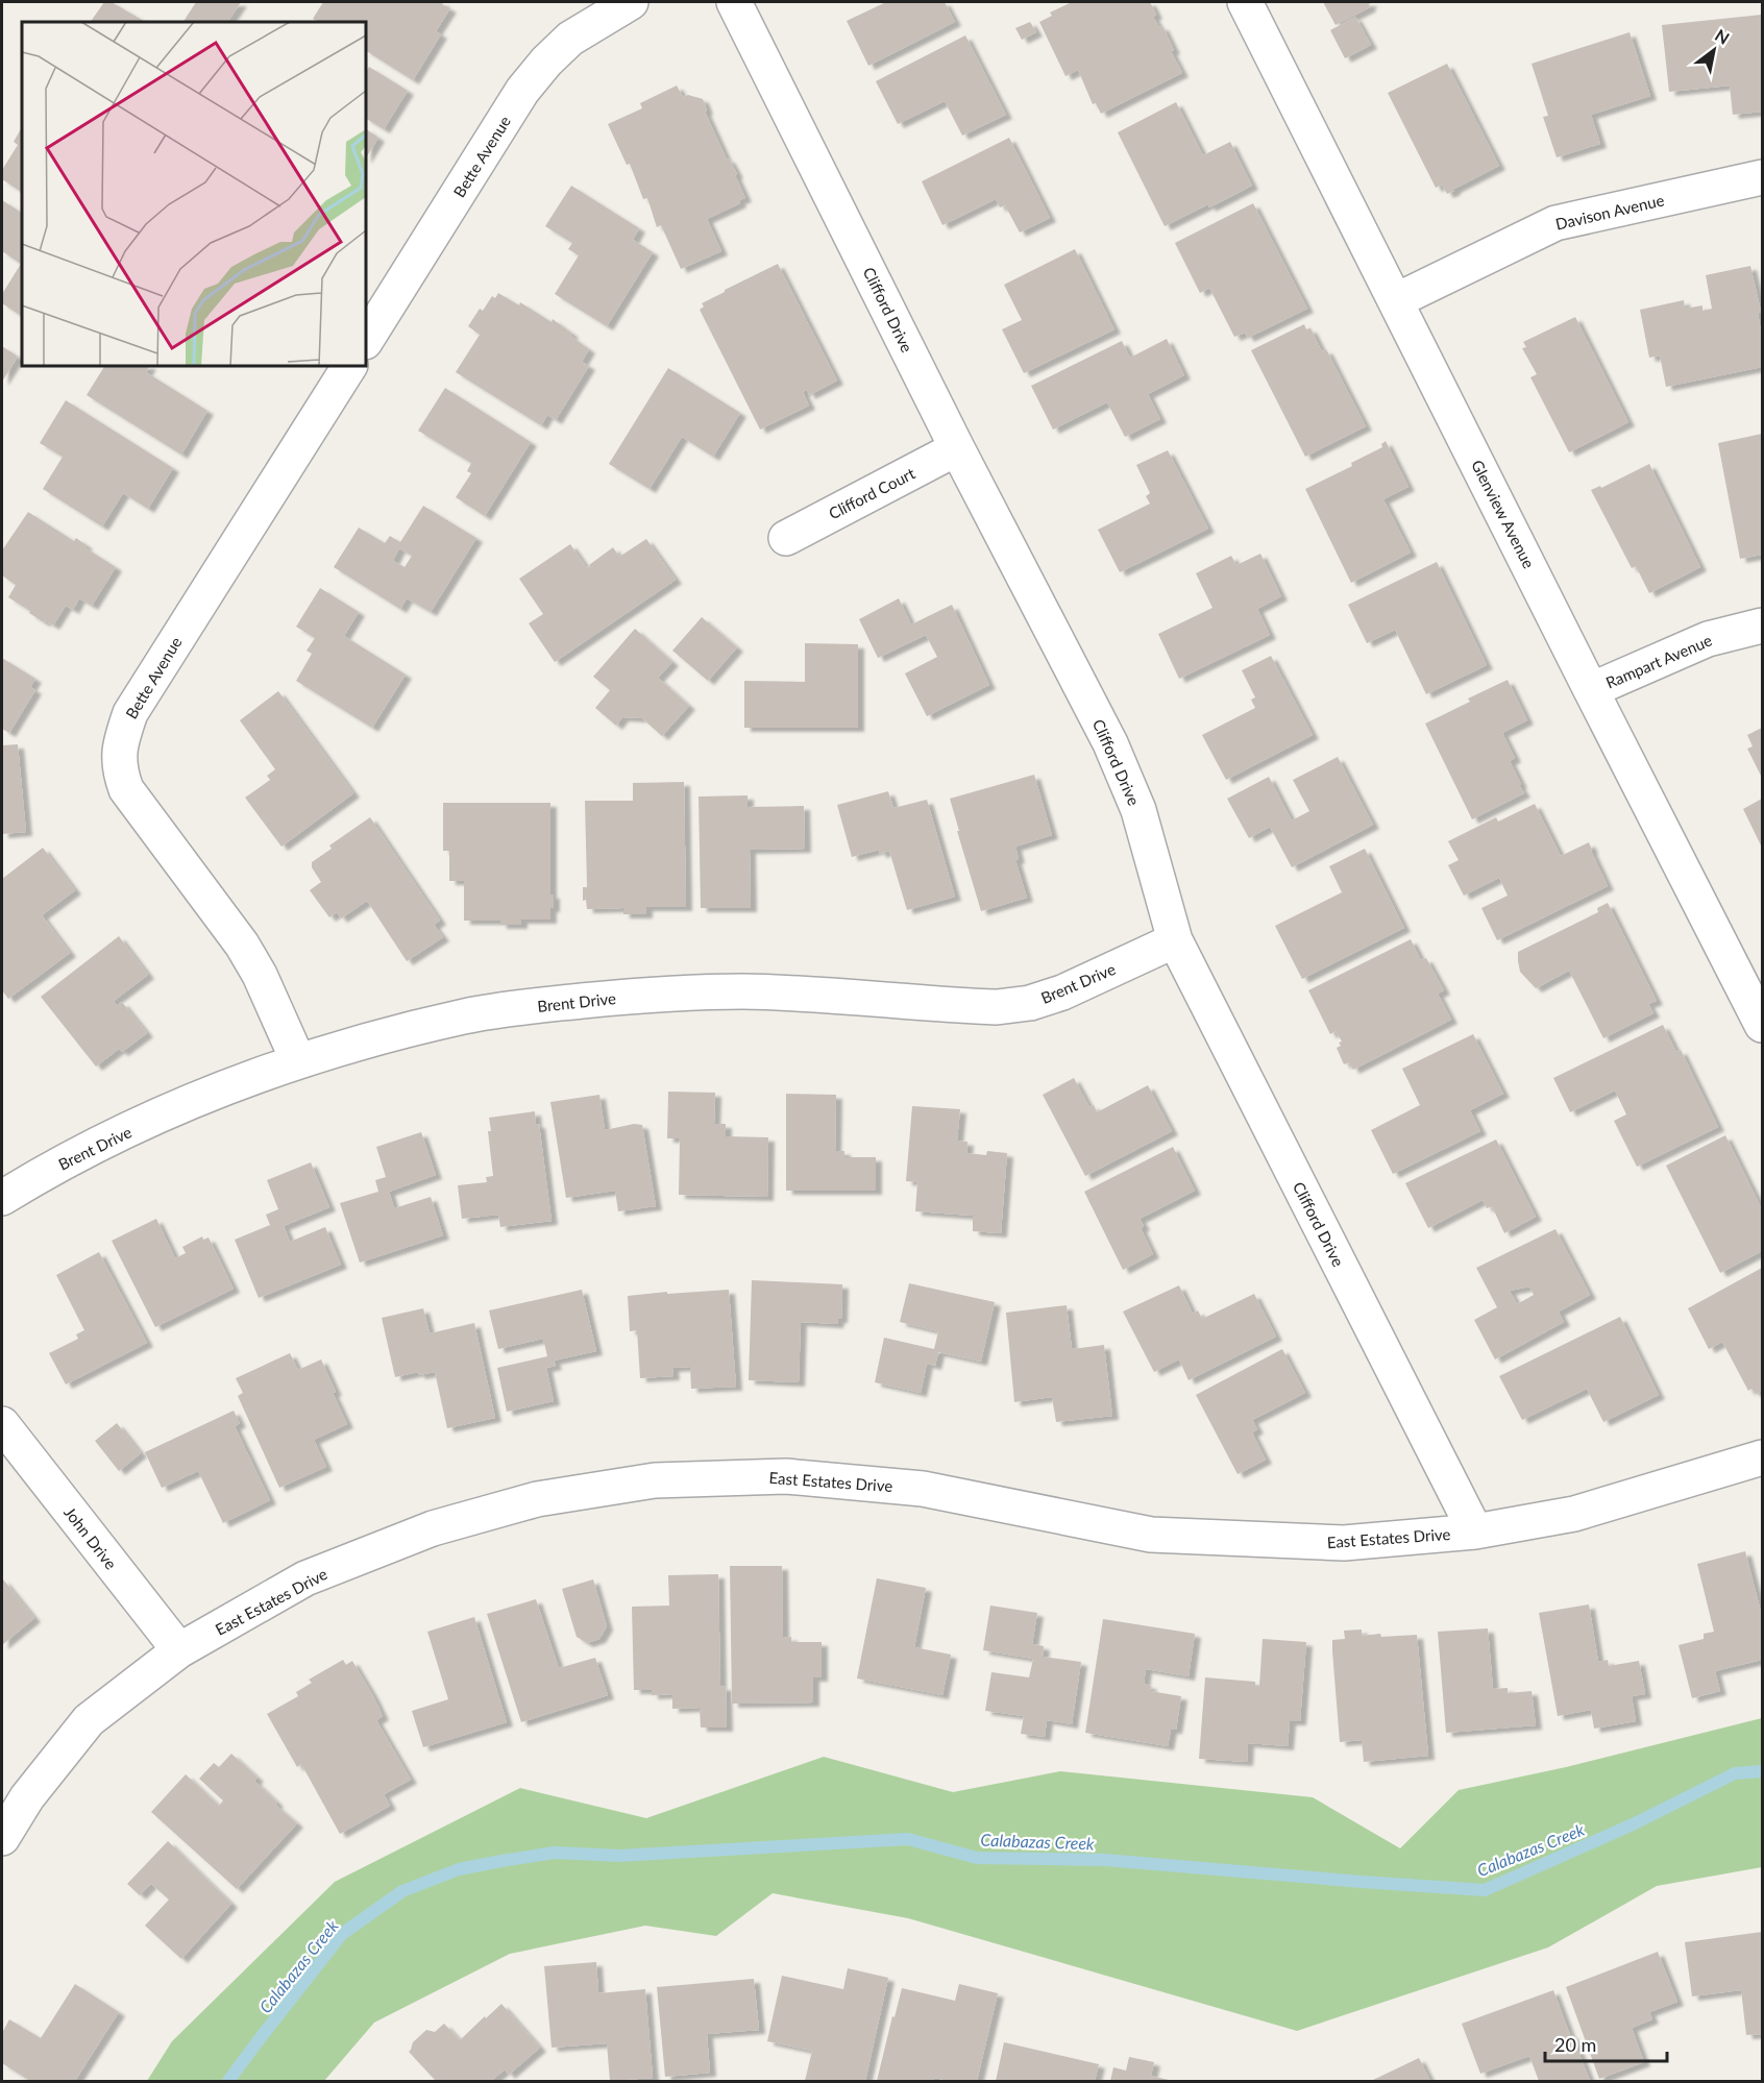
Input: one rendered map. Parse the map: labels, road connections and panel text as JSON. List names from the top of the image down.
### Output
{
  "streets": {
    "street": [
      "Bette Avenue",
      "Davison Avenue",
      "Clifford Drive",
      "Clifford Court",
      "Glenview Avenue",
      "Rampart Avenue",
      "Brent Drive",
      "East Estates Drive",
      "John Drive"
    ]
  },
  "crossings": [
    ["Bette Avenue", "Brent Drive"],
    ["Davison Avenue", "Glenview Avenue"],
    ["Clifford Drive", "Clifford Court"],
    ["Clifford Drive", "Brent Drive"],
    ["Clifford Drive", "East Estates Drive"],
    ["Glenview Avenue", "Rampart Avenue"],
    ["East Estates Drive", "John Drive"]
  ],
  "water": ["Calabazas Creek"],
  "scale_bar": "20 m",
  "north": "top right"
}
